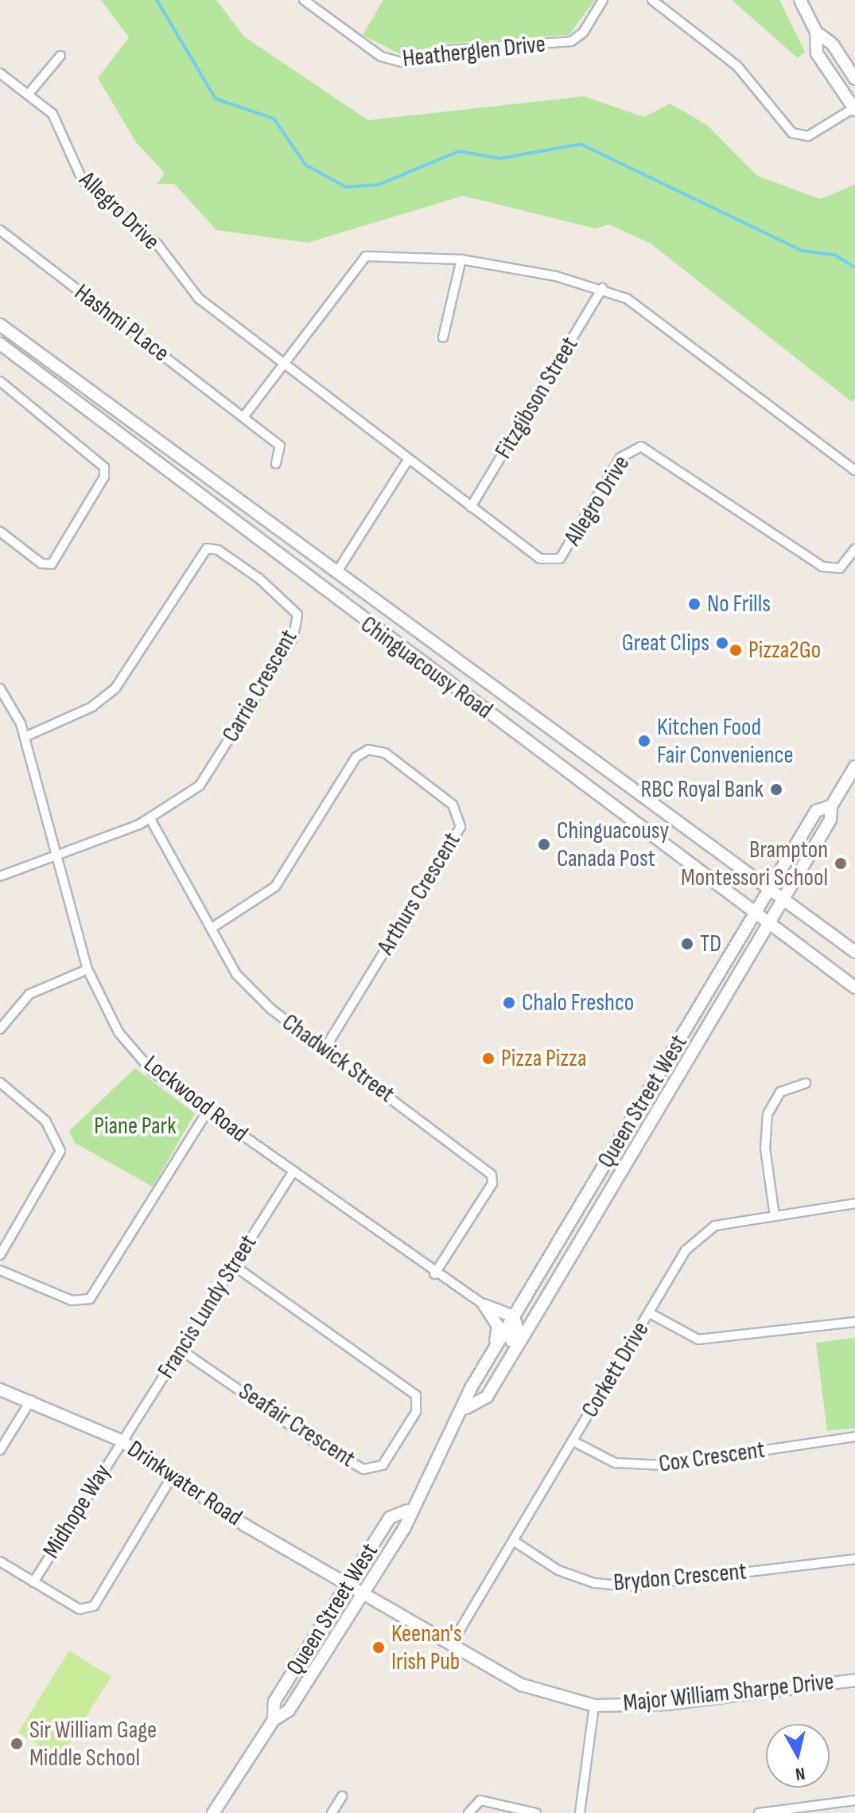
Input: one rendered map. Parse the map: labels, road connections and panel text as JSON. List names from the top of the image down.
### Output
{
  "streets": {
    "main road": [
      "Chinguacousy Road",
      "Queen Street West",
      "Drinkwater Road",
      "Major William Sharpe Drive"
    ],
    "street": [
      "Heatherglen Drive",
      "Allegro Drive",
      "Hashmi PLace",
      "Fitzgibson Street",
      "Carrie Crescent",
      "Arthurs Crescent",
      "Chadwick Street",
      "Lockwood Road",
      "Francis Lundy Street",
      "Corkett Drive",
      "Seafair Crescent",
      "Cox Crescent",
      "Midhope Way",
      "Brydon Crescent"
    ]
  },
  "crossings": [
    ["Allegro Drive", "Fitzgibson Street"],
    ["Chinguacousy Road", "Queen Street West"],
    ["Carrie Crescent", "Chadwick Street"],
    ["Carrie Crescent", "Lockwood Road"],
    ["Arthurs Crescent", "Chadwick Street"],
    ["Chadwick Street", "Lockwood Road"],
    ["Lockwood Road", "Francis Lundy Street"],
    ["Queen Street West", "Drinkwater Road"],
    ["Queen Street West", "Major William Sharpe Drive"],
    ["Francis Lundy Street", "Seafair Crescent"],
    ["Francis Lundy Street", "Drinkwater Road"],
    ["Francis Lundy Street", "Midhope Way"],
    ["Corkett Drive", "Cox Crescent"],
    ["Corkett Drive", "Brydon Crescent"],
    ["Corkett Drive", "Major William Sharpe Drive"],
    ["Drinkwater Road", "Midhope Way"],
    ["Drinkwater Road", "Major William Sharpe Drive"]
  ],
  "parks": ["Piane Park"],
  "places": [
    "No Frills",
    "Great Clips",
    "Pizza2Go",
    "Kitchen Food Fair Convenience",
    "RBC Royal Bank",
    "Chinguacousy Canada Post",
    "Brampton Montessori School",
    "TD",
    "Chalo Freshco",
    "Pizza Pizza",
    "Keenan's Irish Pub",
    "Sir William Gage Middle School"
  ],
  "north": "bottom"
}
